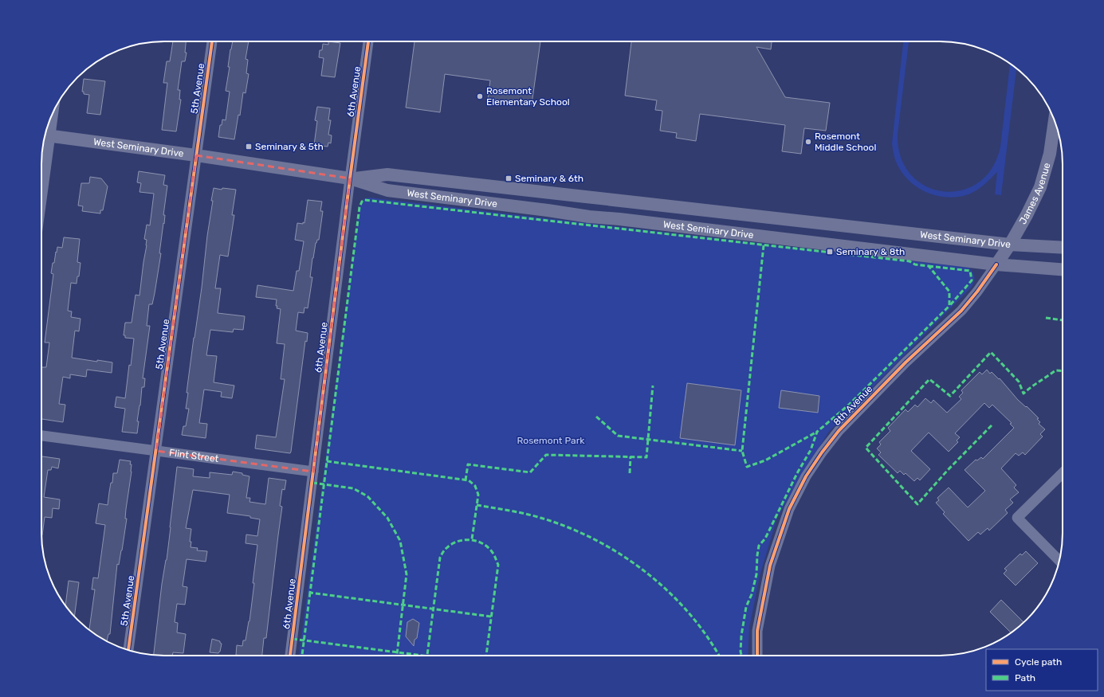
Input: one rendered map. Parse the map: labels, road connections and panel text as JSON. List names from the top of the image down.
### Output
{
  "streets": {
    "main road": ["West Seminary Drive", "James Avenue"],
    "street": [
      "5th Avenue",
      "6th Avenue",
      "8th Avenue",
      "Flint Street"
    ]
  },
  "crossings": [
    ["5th Avenue", "West Seminary Drive"],
    ["5th Avenue", "Flint Street"],
    ["6th Avenue", "West Seminary Drive"],
    ["6th Avenue", "Flint Street"],
    ["West Seminary Drive", "James Avenue"],
    ["West Seminary Drive", "8th Avenue"],
    ["James Avenue", "8th Avenue"]
  ],
  "parks": ["Rosemont Park"],
  "places": {
    "other": ["Rosemont Elementary School", "Rosemont Middle School"],
    "transit": ["Seminary & 5th", "Seminary & 6th", "Seminary & 8th"]
  },
  "legend": ["Cycle path", "Path"]
}
